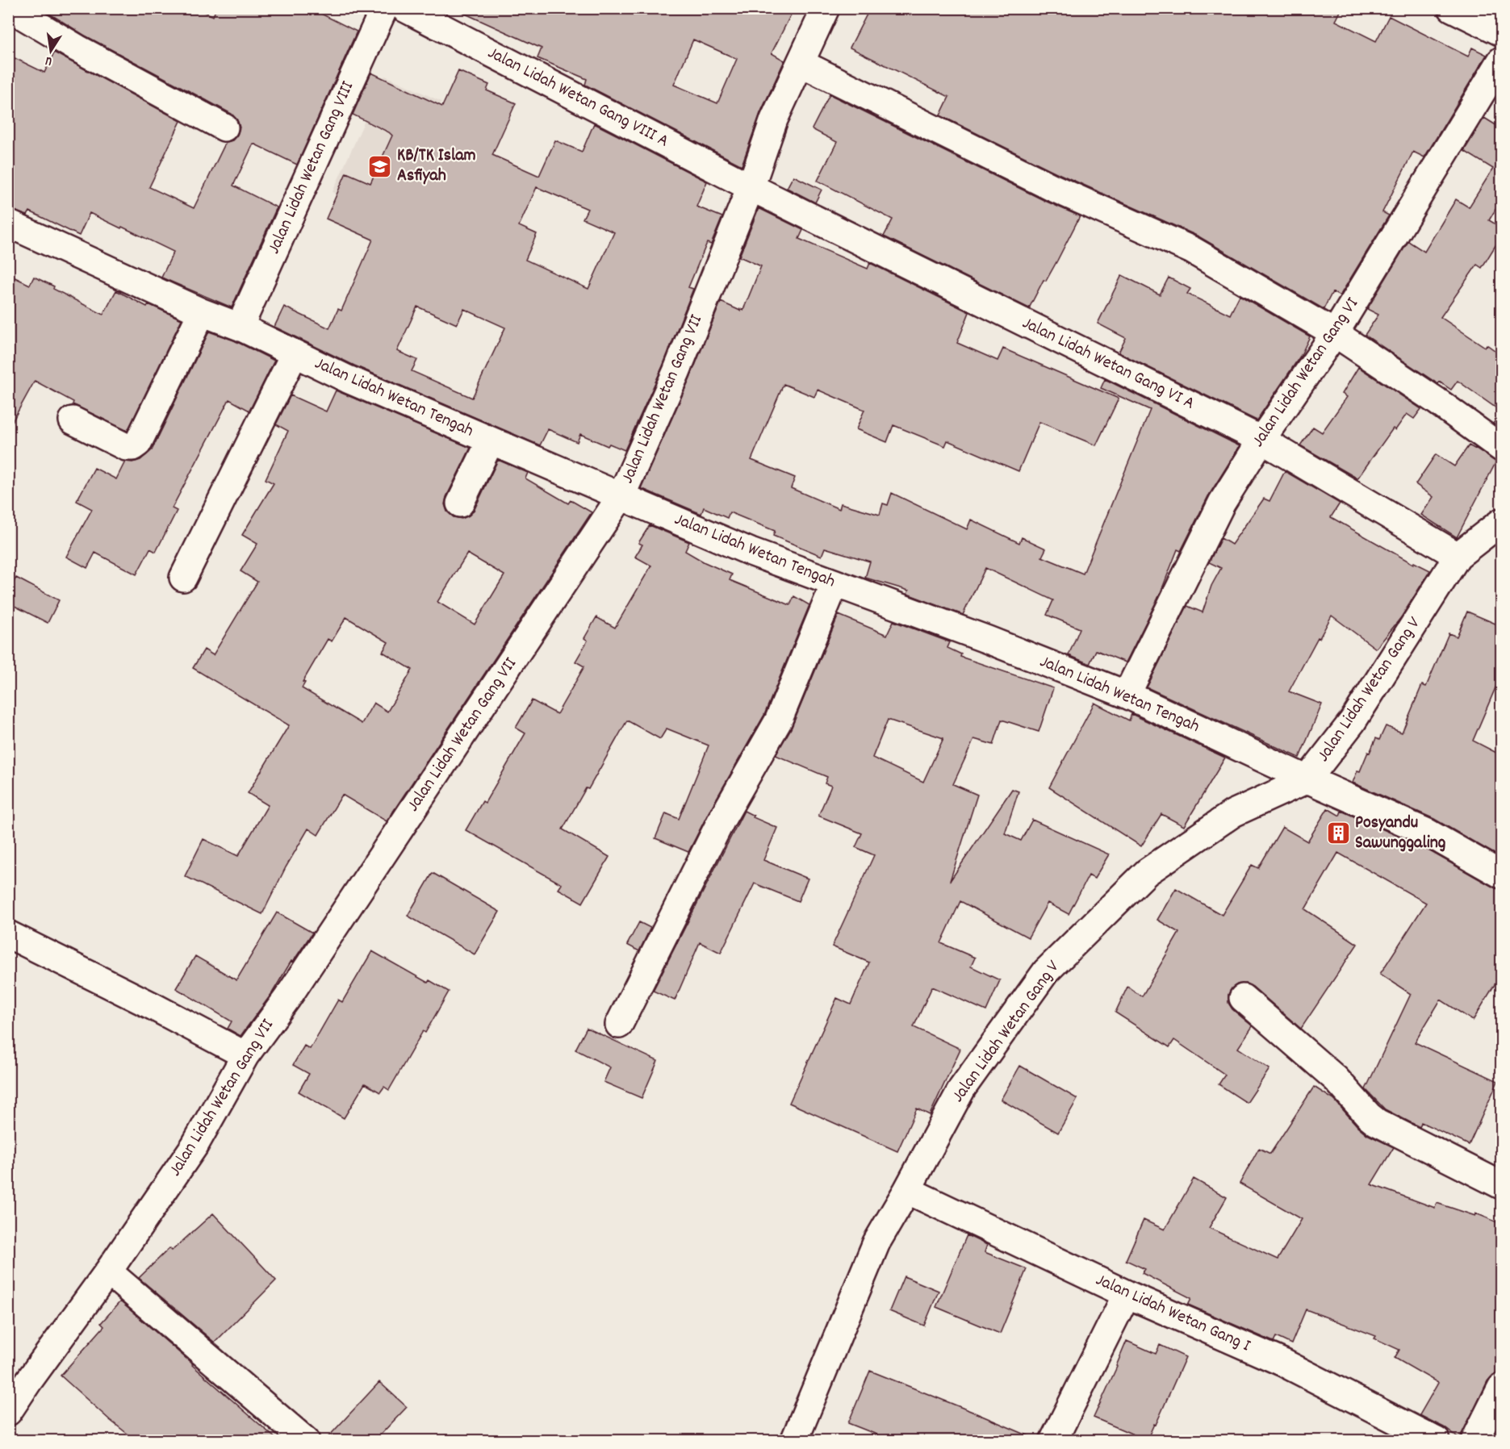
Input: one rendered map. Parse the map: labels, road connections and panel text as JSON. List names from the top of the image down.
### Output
{
  "streets": {
    "street": [
      "Jalan Lidah Wetan Gang VIII A",
      "Jalan Lidah Wetan Gang VIII",
      "Jalan Lidah Wetan Gang VI A",
      "Jalan Lidah Wetan Gang VI",
      "Jalan Lidah Wetan Tengah",
      "Jalan Lidah Wetan Gang VII",
      "Jalan Lidah Wetan Gang V",
      "Jalan Lidah Wetan Gang I"
    ]
  },
  "crossings": [
    ["Jalan Lidah Wetan Gang VIII A", "Jalan Lidah Wetan Gang VI A"],
    ["Jalan Lidah Wetan Gang VIII A", "Jalan Lidah Wetan Gang VII"],
    ["Jalan Lidah Wetan Gang VIII", "Jalan Lidah Wetan Tengah"],
    ["Jalan Lidah Wetan Gang VI A", "Jalan Lidah Wetan Gang VI"],
    ["Jalan Lidah Wetan Gang VI A", "Jalan Lidah Wetan Gang VII"],
    ["Jalan Lidah Wetan Gang VI A", "Jalan Lidah Wetan Gang V"],
    ["Jalan Lidah Wetan Gang VI", "Jalan Lidah Wetan Tengah"],
    ["Jalan Lidah Wetan Tengah", "Jalan Lidah Wetan Gang VII"],
    ["Jalan Lidah Wetan Tengah", "Jalan Lidah Wetan Gang V"],
    ["Jalan Lidah Wetan Gang V", "Jalan Lidah Wetan Gang I"]
  ],
  "places": {
    "school or university": ["KB/TK Islam Asfiyah"],
    "building": ["Posyandu Sawunggaling"]
  },
  "north": "bottom"
}
